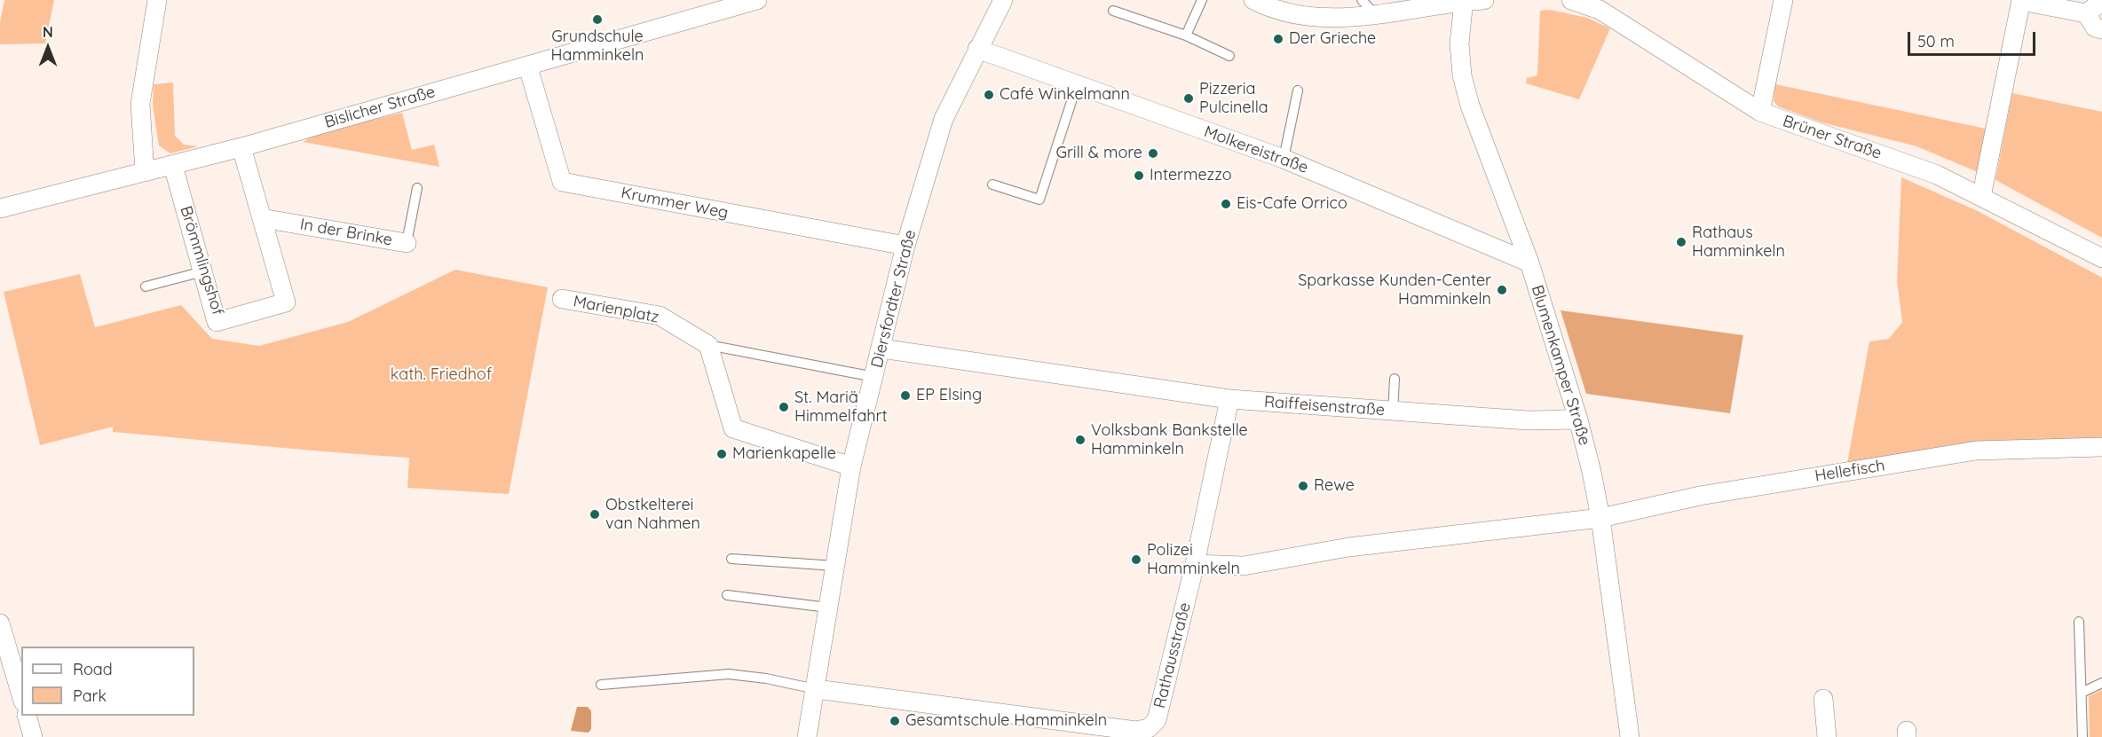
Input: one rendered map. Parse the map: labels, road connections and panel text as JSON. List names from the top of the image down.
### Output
{
  "streets": {
    "street": [
      "Bislicher Straße",
      "Brüner Straße",
      "Molkereistraße",
      "Krummer Weg",
      "In der Brinke",
      "Brömmlingshof",
      "Diersfordter Straße",
      "Marienplatz",
      "Blumenkamper Straße",
      "Raiffeisenstraße",
      "Hellefisch",
      "Rathausstraße"
    ]
  },
  "crossings": [
    ["Bislicher Straße", "Krummer Weg"],
    ["Bislicher Straße", "Brömmlingshof"],
    ["Molkereistraße", "Diersfordter Straße"],
    ["Molkereistraße", "Blumenkamper Straße"],
    ["Krummer Weg", "Diersfordter Straße"],
    ["In der Brinke", "Brömmlingshof"],
    ["Diersfordter Straße", "Raiffeisenstraße"],
    ["Diersfordter Straße", "Rathausstraße"],
    ["Blumenkamper Straße", "Raiffeisenstraße"],
    ["Blumenkamper Straße", "Hellefisch"],
    ["Raiffeisenstraße", "Rathausstraße"]
  ],
  "parks": ["kath. Friedhof"],
  "places": [
    "Grundschule Hamminkeln",
    "Der Grieche",
    "Café Winkelmann",
    "Pizzeria Pulcinella",
    "Grill & more",
    "Intermezzo",
    "Eis-Cafe Orrico",
    "Rathaus Hamminkeln",
    "Sparkasse Kunden-Center Hamminkeln",
    "EP Elsing",
    "St. Mariä Himmelfahrt",
    "Volksbank Bankstelle Hamminkeln",
    "Marienkapelle",
    "Rewe",
    "Obstkelterei van Nahmen",
    "Polizei Hamminkeln",
    "Gesamtschule Hamminkeln"
  ],
  "legend": ["Road", "Park"],
  "scale_bar": "50 m",
  "north": "top"
}
